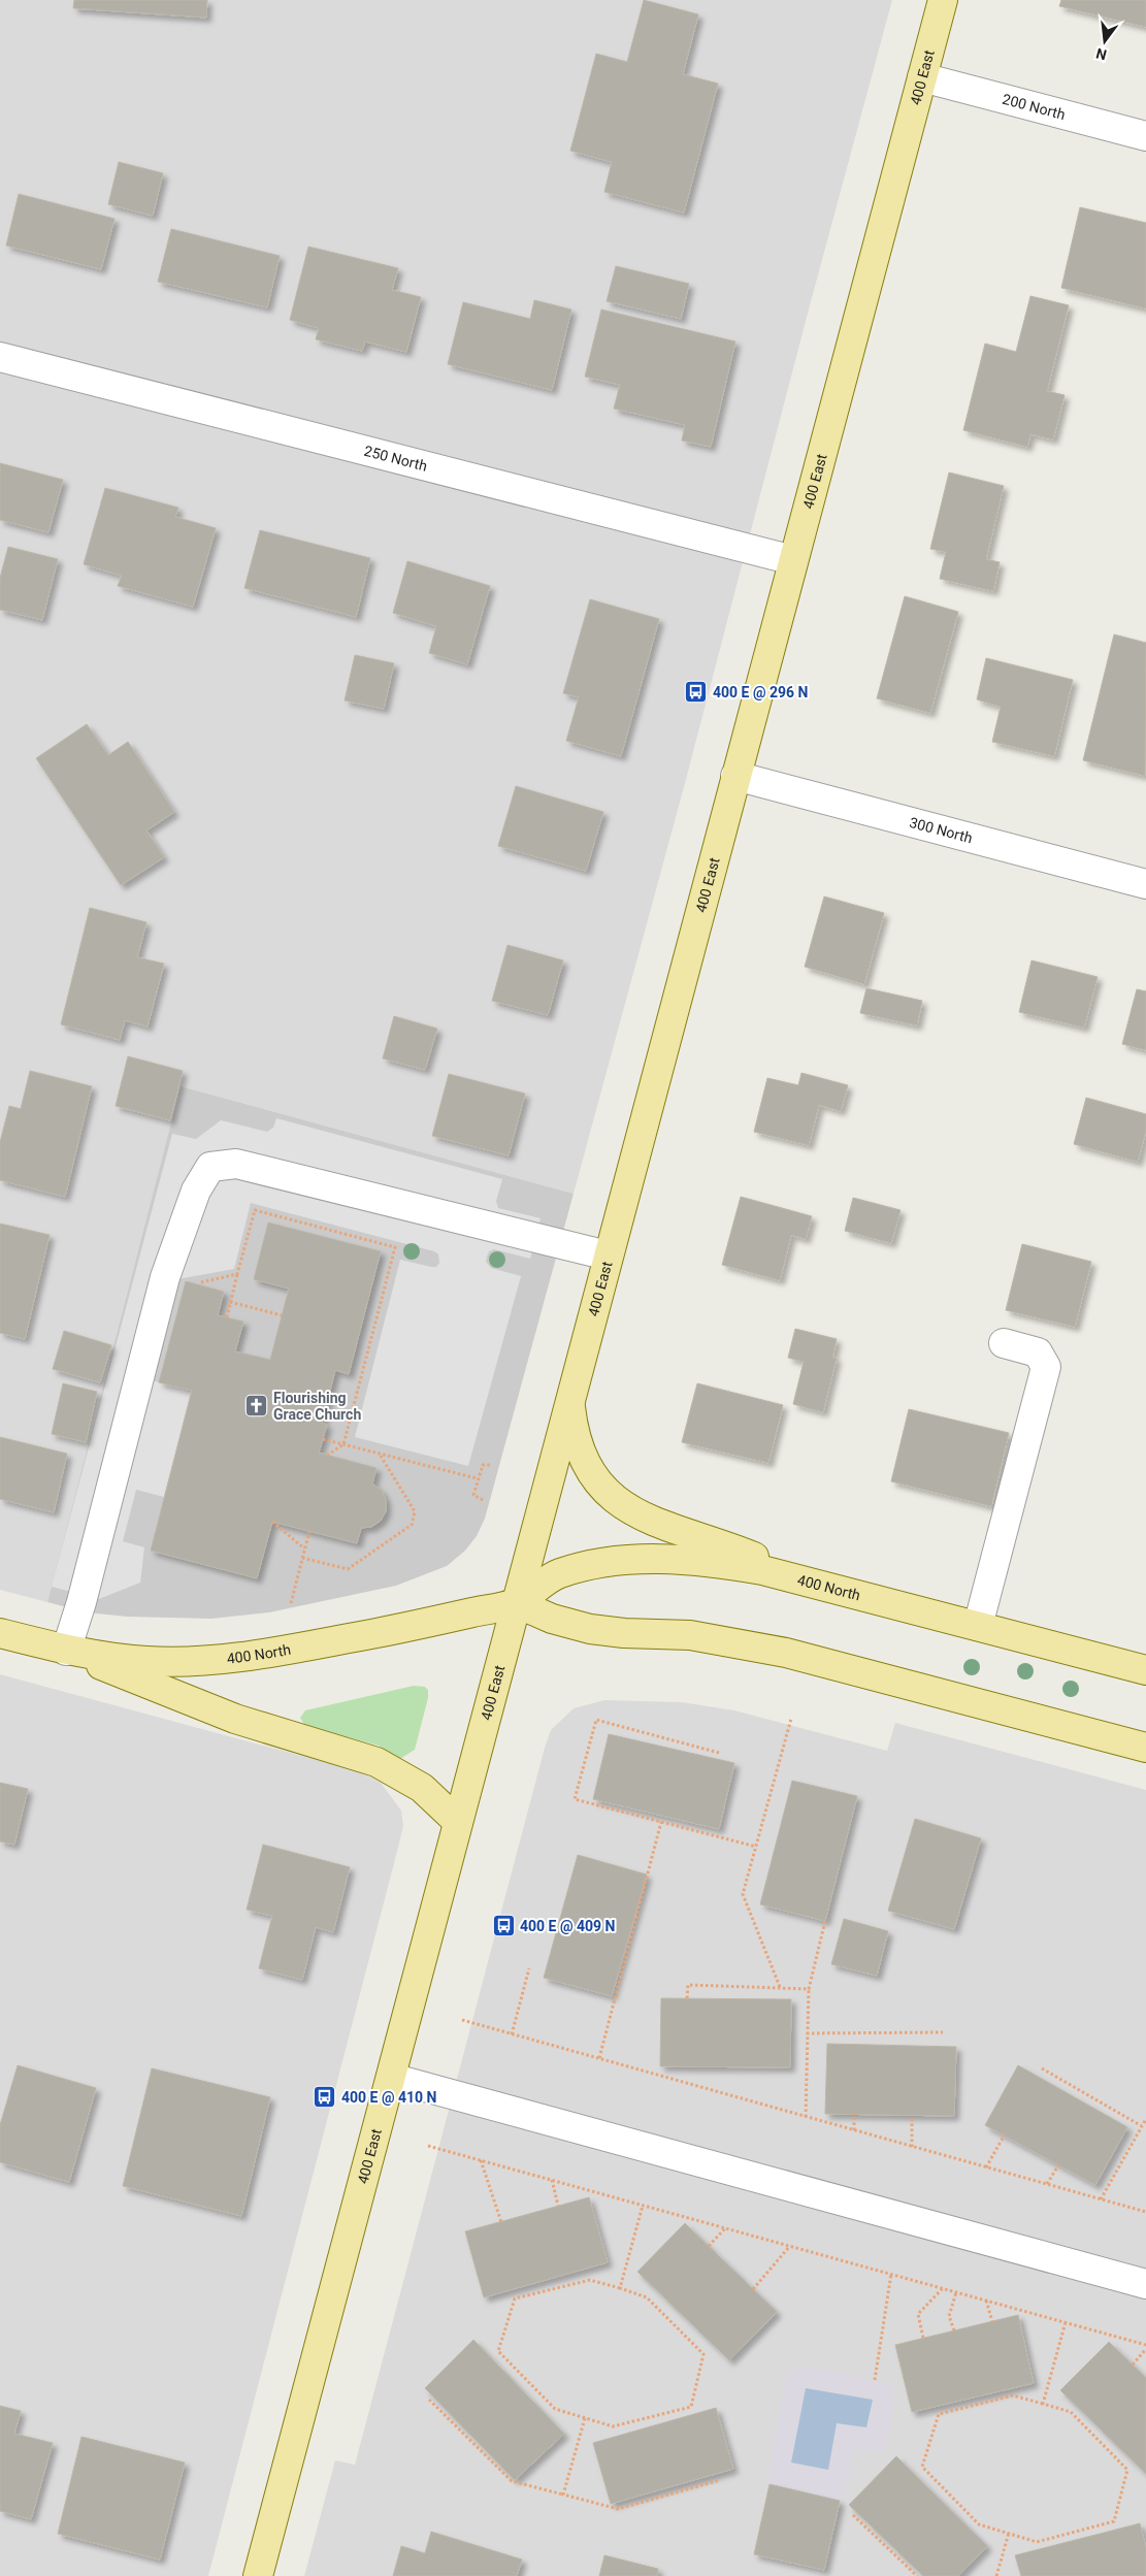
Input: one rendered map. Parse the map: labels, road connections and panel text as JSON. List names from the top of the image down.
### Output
{
  "streets": {
    "main road": ["400 East", "400 North"],
    "street": ["200 North", "250 North", "300 North"]
  },
  "crossings": [
    ["400 East", "200 North"],
    ["400 East", "250 North"],
    ["400 East", "300 North"],
    ["400 East", "400 North"]
  ],
  "places": {
    "bus stop": ["400 E @ 296 N", "400 E @ 409 N", "400 E @ 410 N"],
    "church": ["Flourishing Grace Church"]
  },
  "north": "bottom"
}
